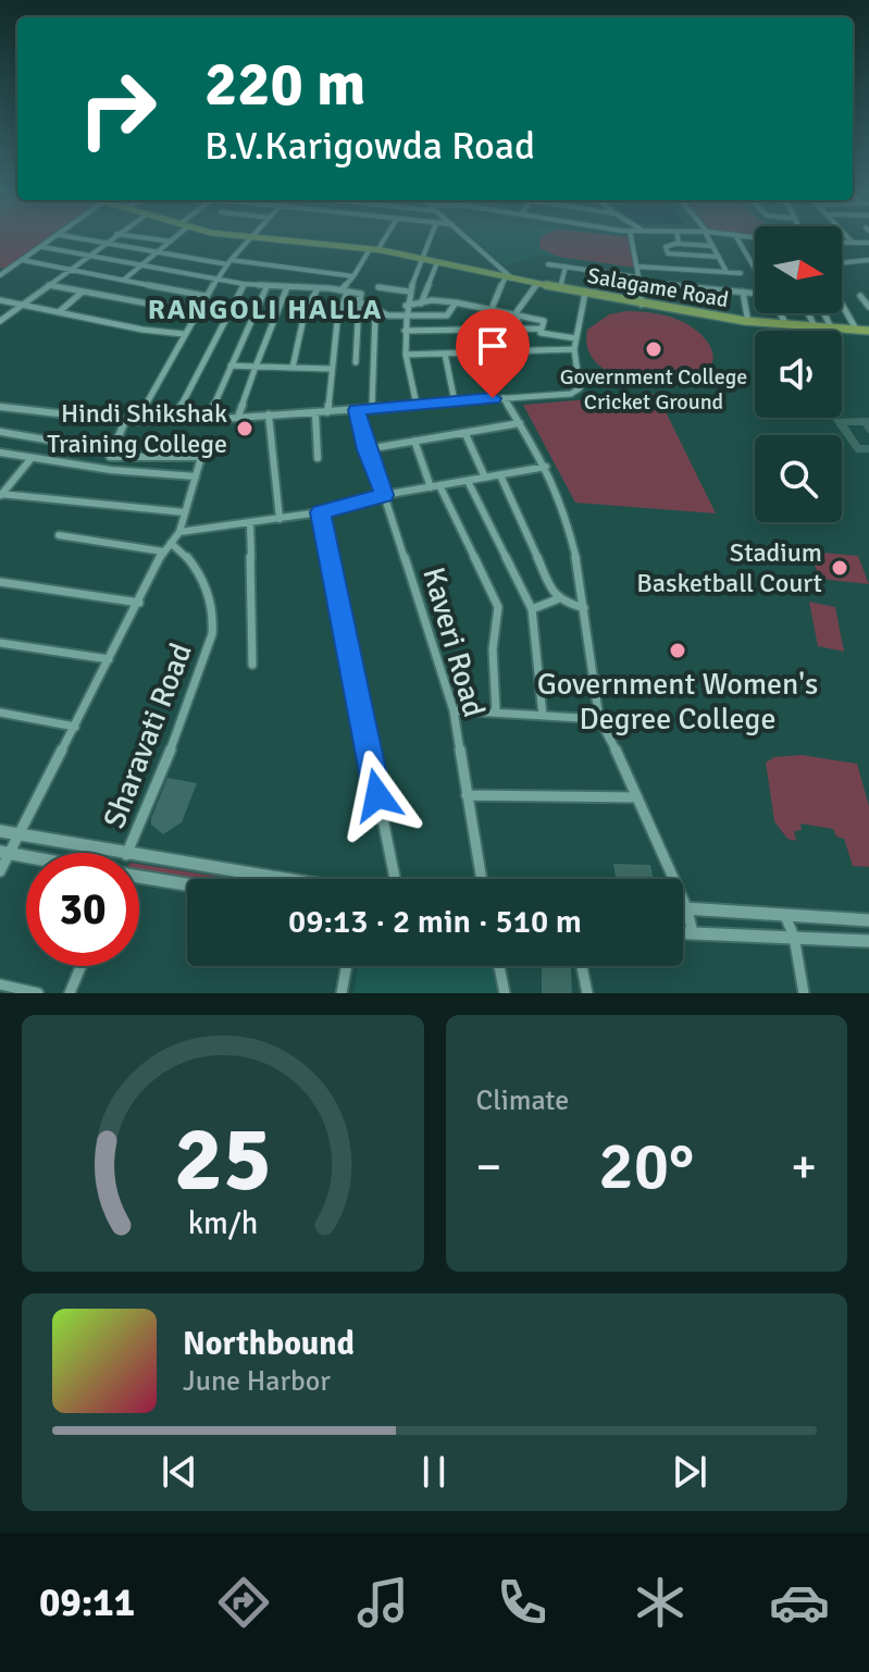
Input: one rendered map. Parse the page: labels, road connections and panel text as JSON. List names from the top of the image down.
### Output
{
  "streets": {
    "main road": ["Salagame Road"],
    "street": ["Kaveri Road", "Sharavati Road"]
  },
  "districts": ["RANGOLI HALLA"],
  "places": [
    "Government College Cricket Ground",
    "Hindi Shikshak Training College",
    "Stadium Basketball Court",
    "Government Women's Degree College"
  ],
  "north": "right",
  "page": {
    "turn": ["220 m", "B.V.Karigowda Road"],
    "limit": "30",
    "trip": "09:13 · 2 min · 510 m",
    "tile": "Climate",
    "heat": ["−", "20°", "+"],
    "song": ["Northbound", "June Harbor"],
    "tabs": "09:11",
    "gauge": ["25", "km/h"]
  }
}
